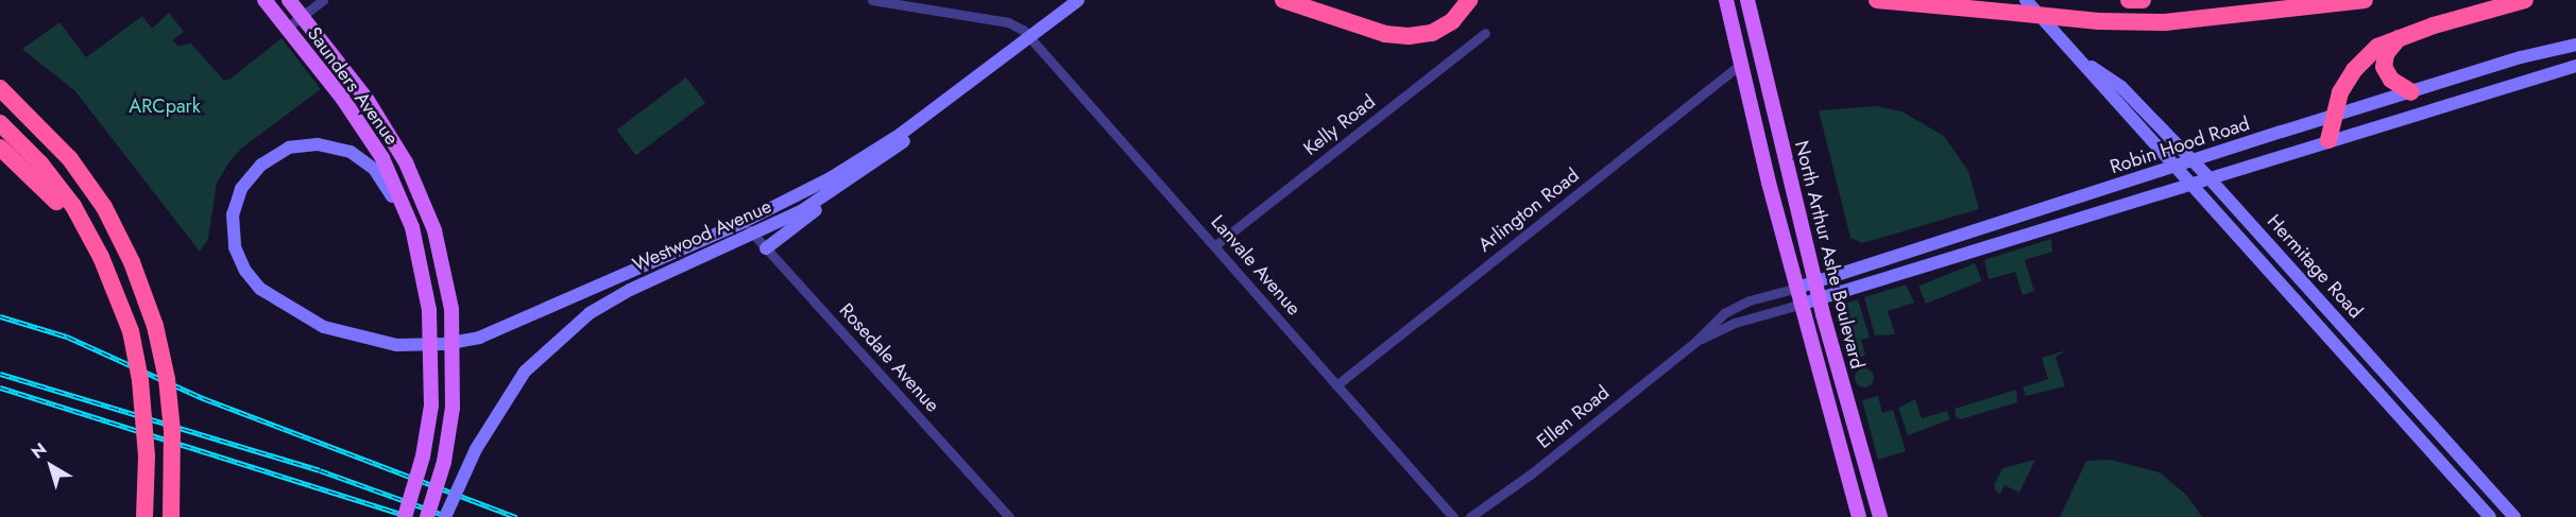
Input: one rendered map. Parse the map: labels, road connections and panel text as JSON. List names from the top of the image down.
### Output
{
  "streets": {
    "main road": [
      "Saunders Avenue",
      "Robin Hood Road",
      "Westwood Avenue",
      "North Arthur Ashe Boulevard",
      "Hermitage Road"
    ],
    "street": [
      "Kelly Road",
      "Arlington Road",
      "Lanvale Avenue",
      "Rosedale Avenue",
      "Ellen Road"
    ]
  },
  "crossings": [
    ["Saunders Avenue", "Westwood Avenue"],
    ["Kelly Road", "Lanvale Avenue"],
    ["Robin Hood Road", "North Arthur Ashe Boulevard"],
    ["Robin Hood Road", "Hermitage Road"],
    ["Robin Hood Road", "Ellen Road"],
    ["Arlington Road", "North Arthur Ashe Boulevard"],
    ["Arlington Road", "Lanvale Avenue"],
    ["Westwood Avenue", "Lanvale Avenue"],
    ["Westwood Avenue", "Rosedale Avenue"],
    ["North Arthur Ashe Boulevard", "Ellen Road"]
  ],
  "parks": ["ARCpark"],
  "north": "top left"
}
